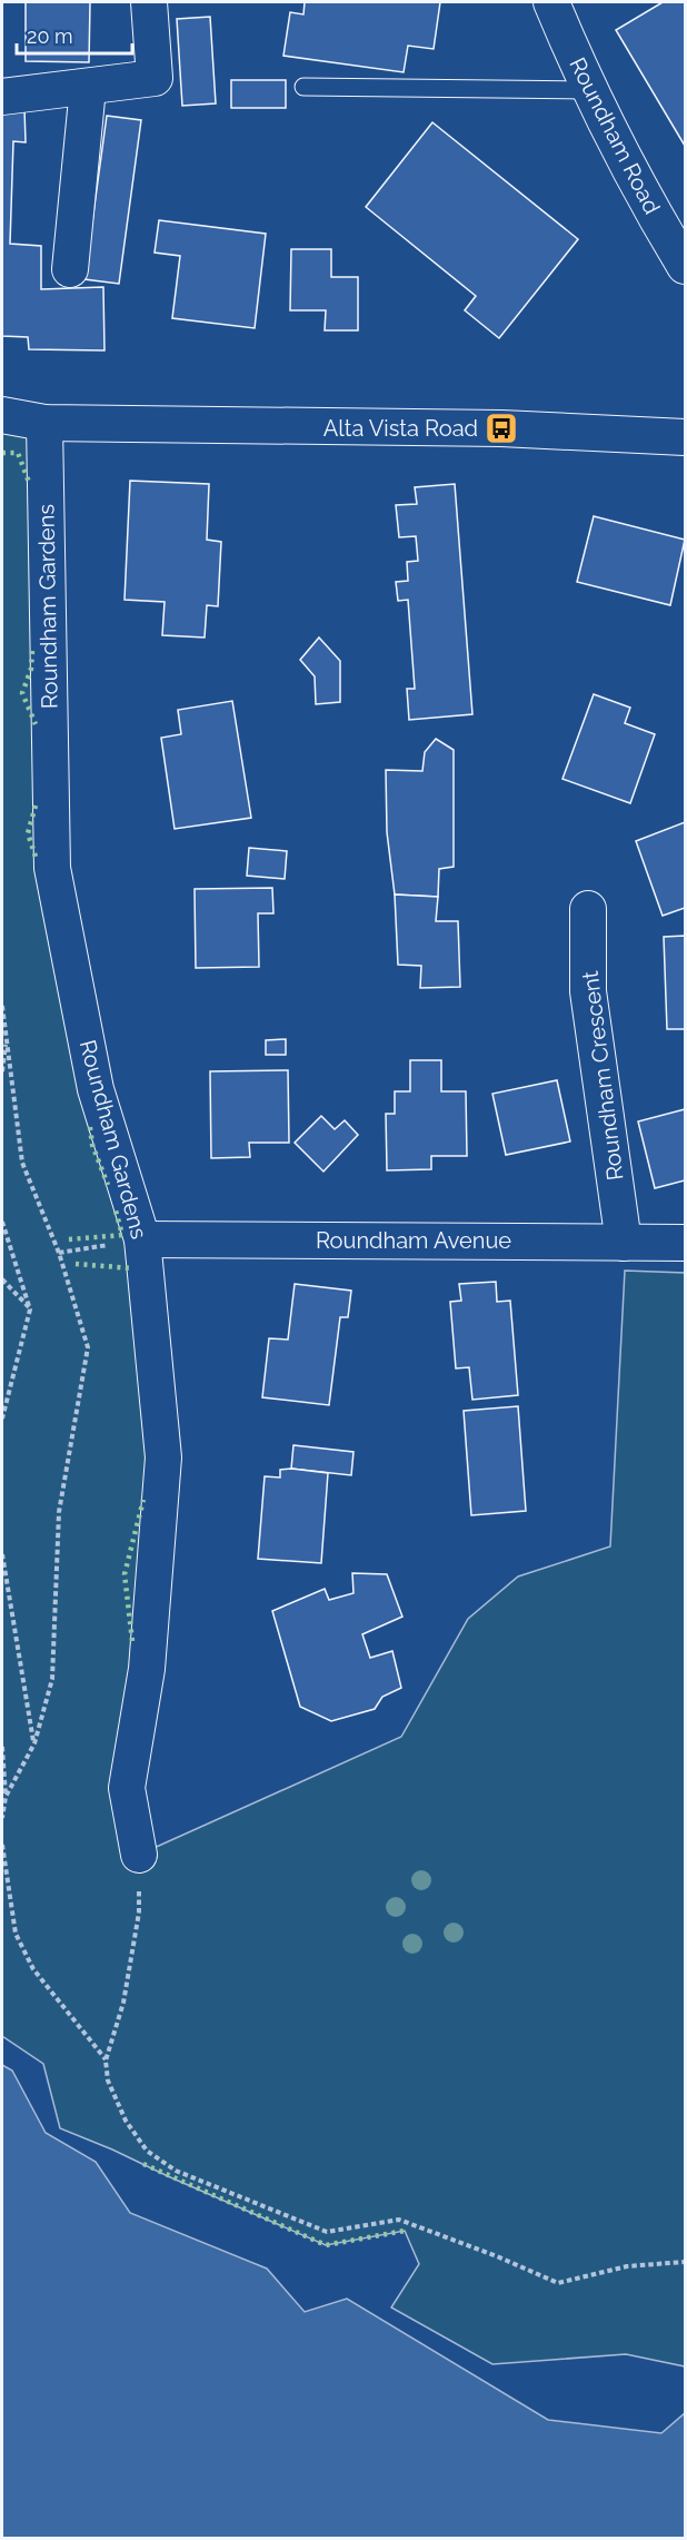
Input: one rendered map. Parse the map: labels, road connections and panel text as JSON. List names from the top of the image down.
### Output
{
  "streets": {
    "street": [
      "Roundham Road",
      "Roundham Gardens",
      "Roundham Crescent",
      "Roundham Avenue"
    ]
  },
  "crossings": [
    ["Roundham Gardens", "Roundham Avenue"],
    ["Roundham Crescent", "Roundham Avenue"]
  ],
  "places": {
    "bus stop": ["Alta Vista Road"]
  },
  "scale_bar": "20 m"
}
